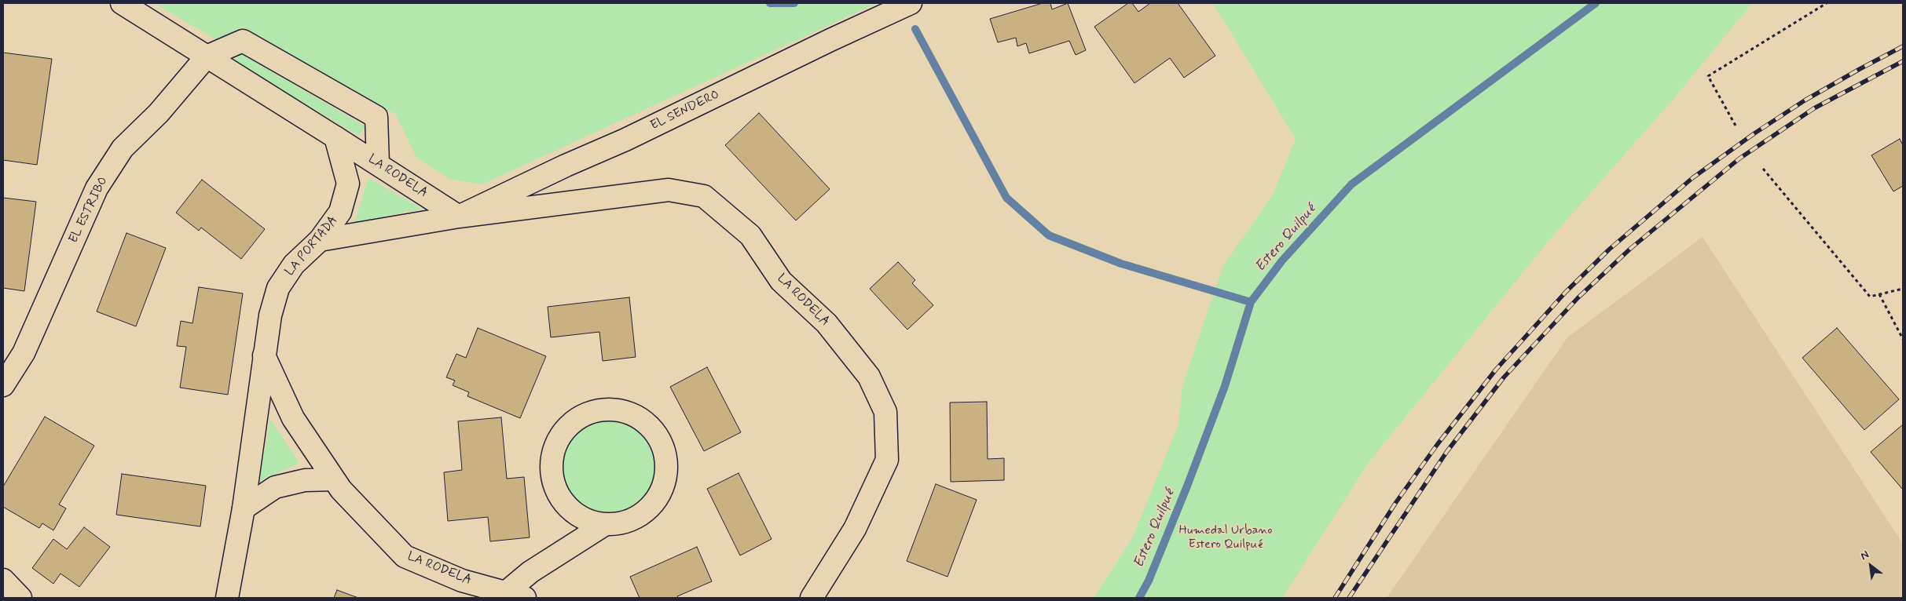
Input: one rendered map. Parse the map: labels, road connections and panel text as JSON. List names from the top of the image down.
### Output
{
  "streets": {
    "street": [
      "EL SENDERO",
      "LA RODELA",
      "EL ESTRIBO",
      "LA PORTADA"
    ]
  },
  "crossings": [
    ["EL SENDERO", "LA RODELA"],
    ["LA RODELA", "LA PORTADA"]
  ],
  "water": ["Estero Quilpué"],
  "parks": ["Humedal Urbano Estero Quilpué"],
  "north": "top left"
}
